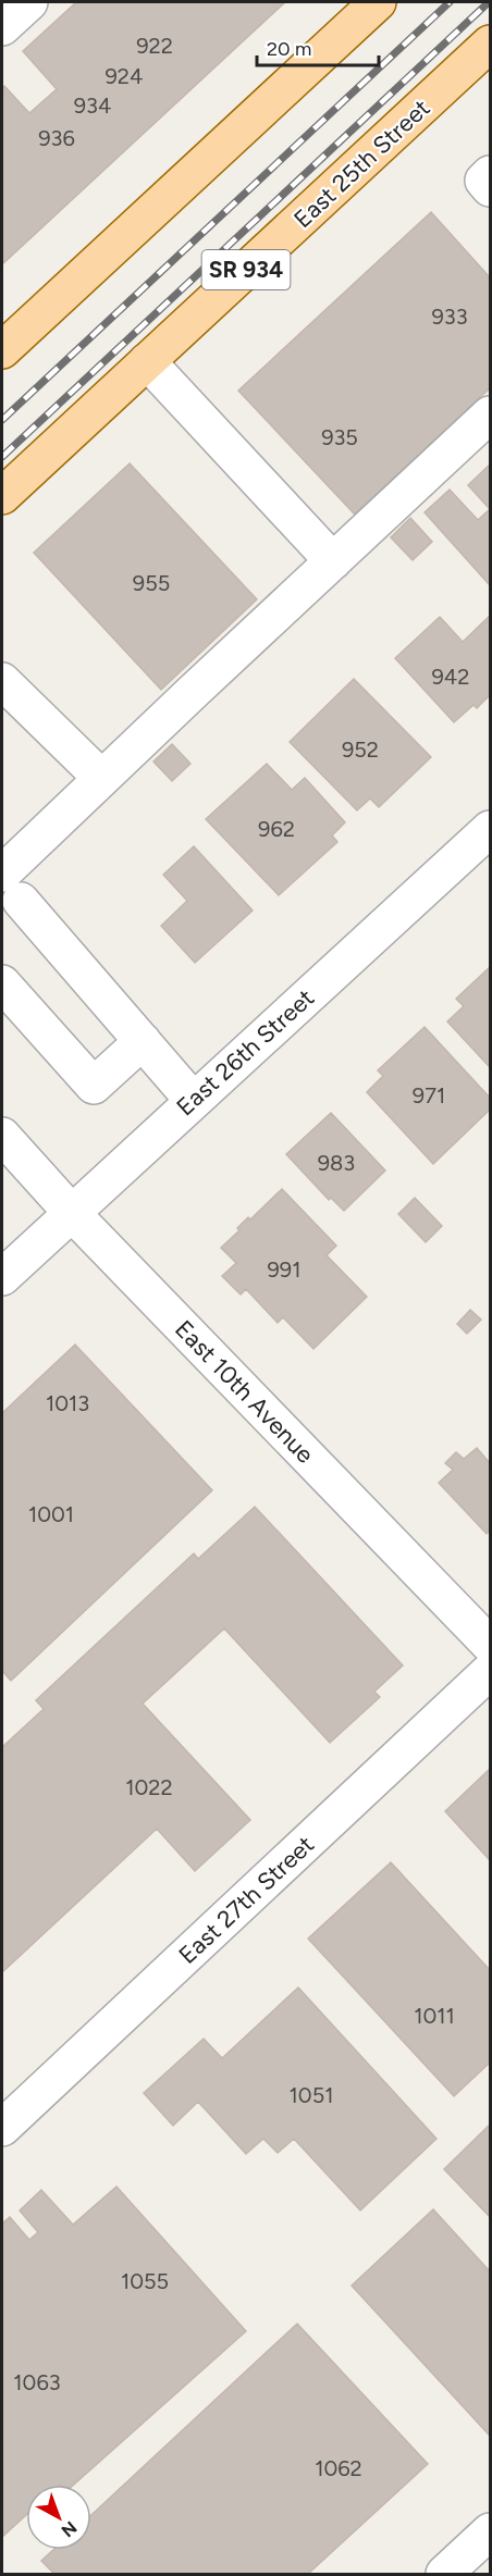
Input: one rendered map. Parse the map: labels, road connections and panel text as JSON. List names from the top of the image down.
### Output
{
  "streets": {
    "main road": ["East 25th Street", "SR 934"],
    "street": ["East 26th Street", "East 10th Avenue", "East 27th Street"]
  },
  "crossings": [
    ["East 26th Street", "East 10th Avenue"]
  ],
  "house_numbers": [
    "922",
    "924",
    "934",
    "936",
    "933",
    "935",
    "955",
    "942",
    "952",
    "962",
    "971",
    "983",
    "991",
    "1013",
    "1001",
    "1022",
    "1011",
    "1051",
    "1055",
    "1063",
    "1062"
  ],
  "scale_bar": "20 m",
  "north": "bottom right"
}
